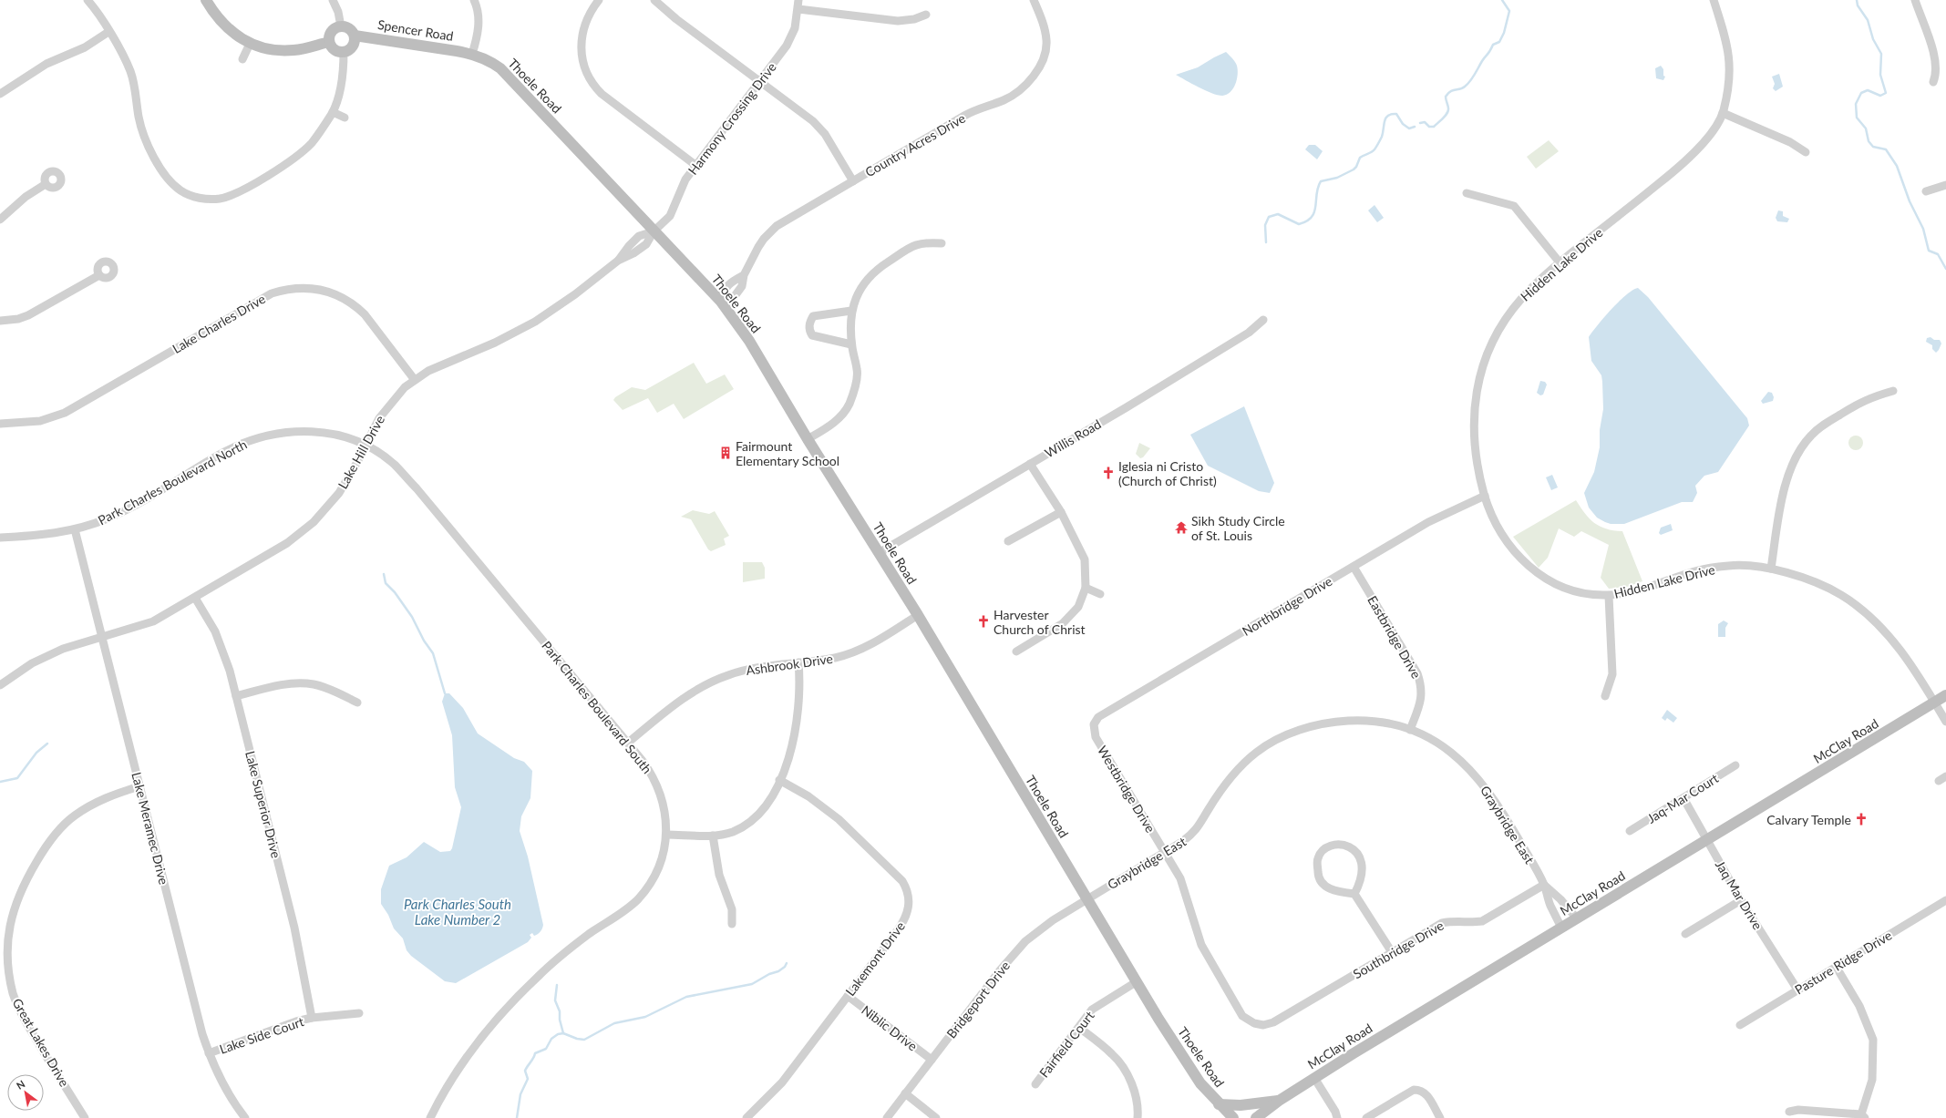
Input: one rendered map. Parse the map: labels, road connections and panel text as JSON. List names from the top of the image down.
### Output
{
  "streets": {
    "main road": ["Spencer Road", "Thoele Road", "McClay Road"],
    "street": [
      "Harmony Crossing Drive",
      "Country Acres Drive",
      "Hidden Lake Drive",
      "Lake Charles Drive",
      "Willis Road",
      "Lake Hill Drive",
      "Park Charles Boulevard North",
      "Northbridge Drive",
      "Eastbridge Drive",
      "Ashbrook Drive",
      "Park Charles Boulevard South",
      "Westbridge Drive",
      "Jaq-Mar Court",
      "Lake Superior Drive",
      "Graybridge East",
      "Lake Meramec Drive",
      "Jaq Mar Drive",
      "Southbridge Drive",
      "Lakemont Drive",
      "Pasture Ridge Drive",
      "Bridgeport Drive",
      "Niblic Drive",
      "Lake Side Court",
      "Great Lakes Drive",
      "Fairfield Court"
    ]
  },
  "crossings": [
    ["Spencer Road", "Thoele Road"],
    ["Thoele Road", "Harmony Crossing Drive"],
    ["Thoele Road", "Country Acres Drive"],
    ["Thoele Road", "Willis Road"],
    ["Thoele Road", "Lake Hill Drive"],
    ["Thoele Road", "Ashbrook Drive"],
    ["Thoele Road", "Graybridge East"],
    ["Thoele Road", "Bridgeport Drive"],
    ["Thoele Road", "Fairfield Court"],
    ["Harmony Crossing Drive", "Lake Hill Drive"],
    ["Hidden Lake Drive", "Northbridge Drive"],
    ["Hidden Lake Drive", "McClay Road"],
    ["Lake Charles Drive", "Lake Hill Drive"],
    ["Lake Hill Drive", "Park Charles Boulevard North"],
    ["Lake Hill Drive", "Park Charles Boulevard South"],
    ["Lake Hill Drive", "Lake Superior Drive"],
    ["Lake Hill Drive", "Lake Meramec Drive"],
    ["Park Charles Boulevard North", "Park Charles Boulevard South"],
    ["Park Charles Boulevard North", "Lake Meramec Drive"],
    ["Northbridge Drive", "Eastbridge Drive"],
    ["Northbridge Drive", "Westbridge Drive"],
    ["Eastbridge Drive", "Graybridge East"],
    ["Ashbrook Drive", "Park Charles Boulevard South"],
    ["McClay Road", "Graybridge East"],
    ["McClay Road", "Jaq Mar Drive"],
    ["Westbridge Drive", "Graybridge East"],
    ["Westbridge Drive", "Southbridge Drive"],
    ["Jaq-Mar Court", "Jaq Mar Drive"],
    ["Lake Superior Drive", "Lake Side Court"],
    ["Graybridge East", "Southbridge Drive"],
    ["Graybridge East", "Bridgeport Drive"],
    ["Lake Meramec Drive", "Lake Side Court"],
    ["Lake Meramec Drive", "Great Lakes Drive"],
    ["Jaq Mar Drive", "Pasture Ridge Drive"],
    ["Lakemont Drive", "Niblic Drive"],
    ["Bridgeport Drive", "Niblic Drive"]
  ],
  "water": ["Park Charles South Lake Number 2"],
  "places": {
    "building": ["Fairmount Elementary School"],
    "church": ["Iglesia ni Cristo (Church of Christ)", "Harvester Church of Christ", "Calvary Temple"],
    "temple": ["Sikh Study Circle of St. Louis"]
  },
  "north": "top left"
}
